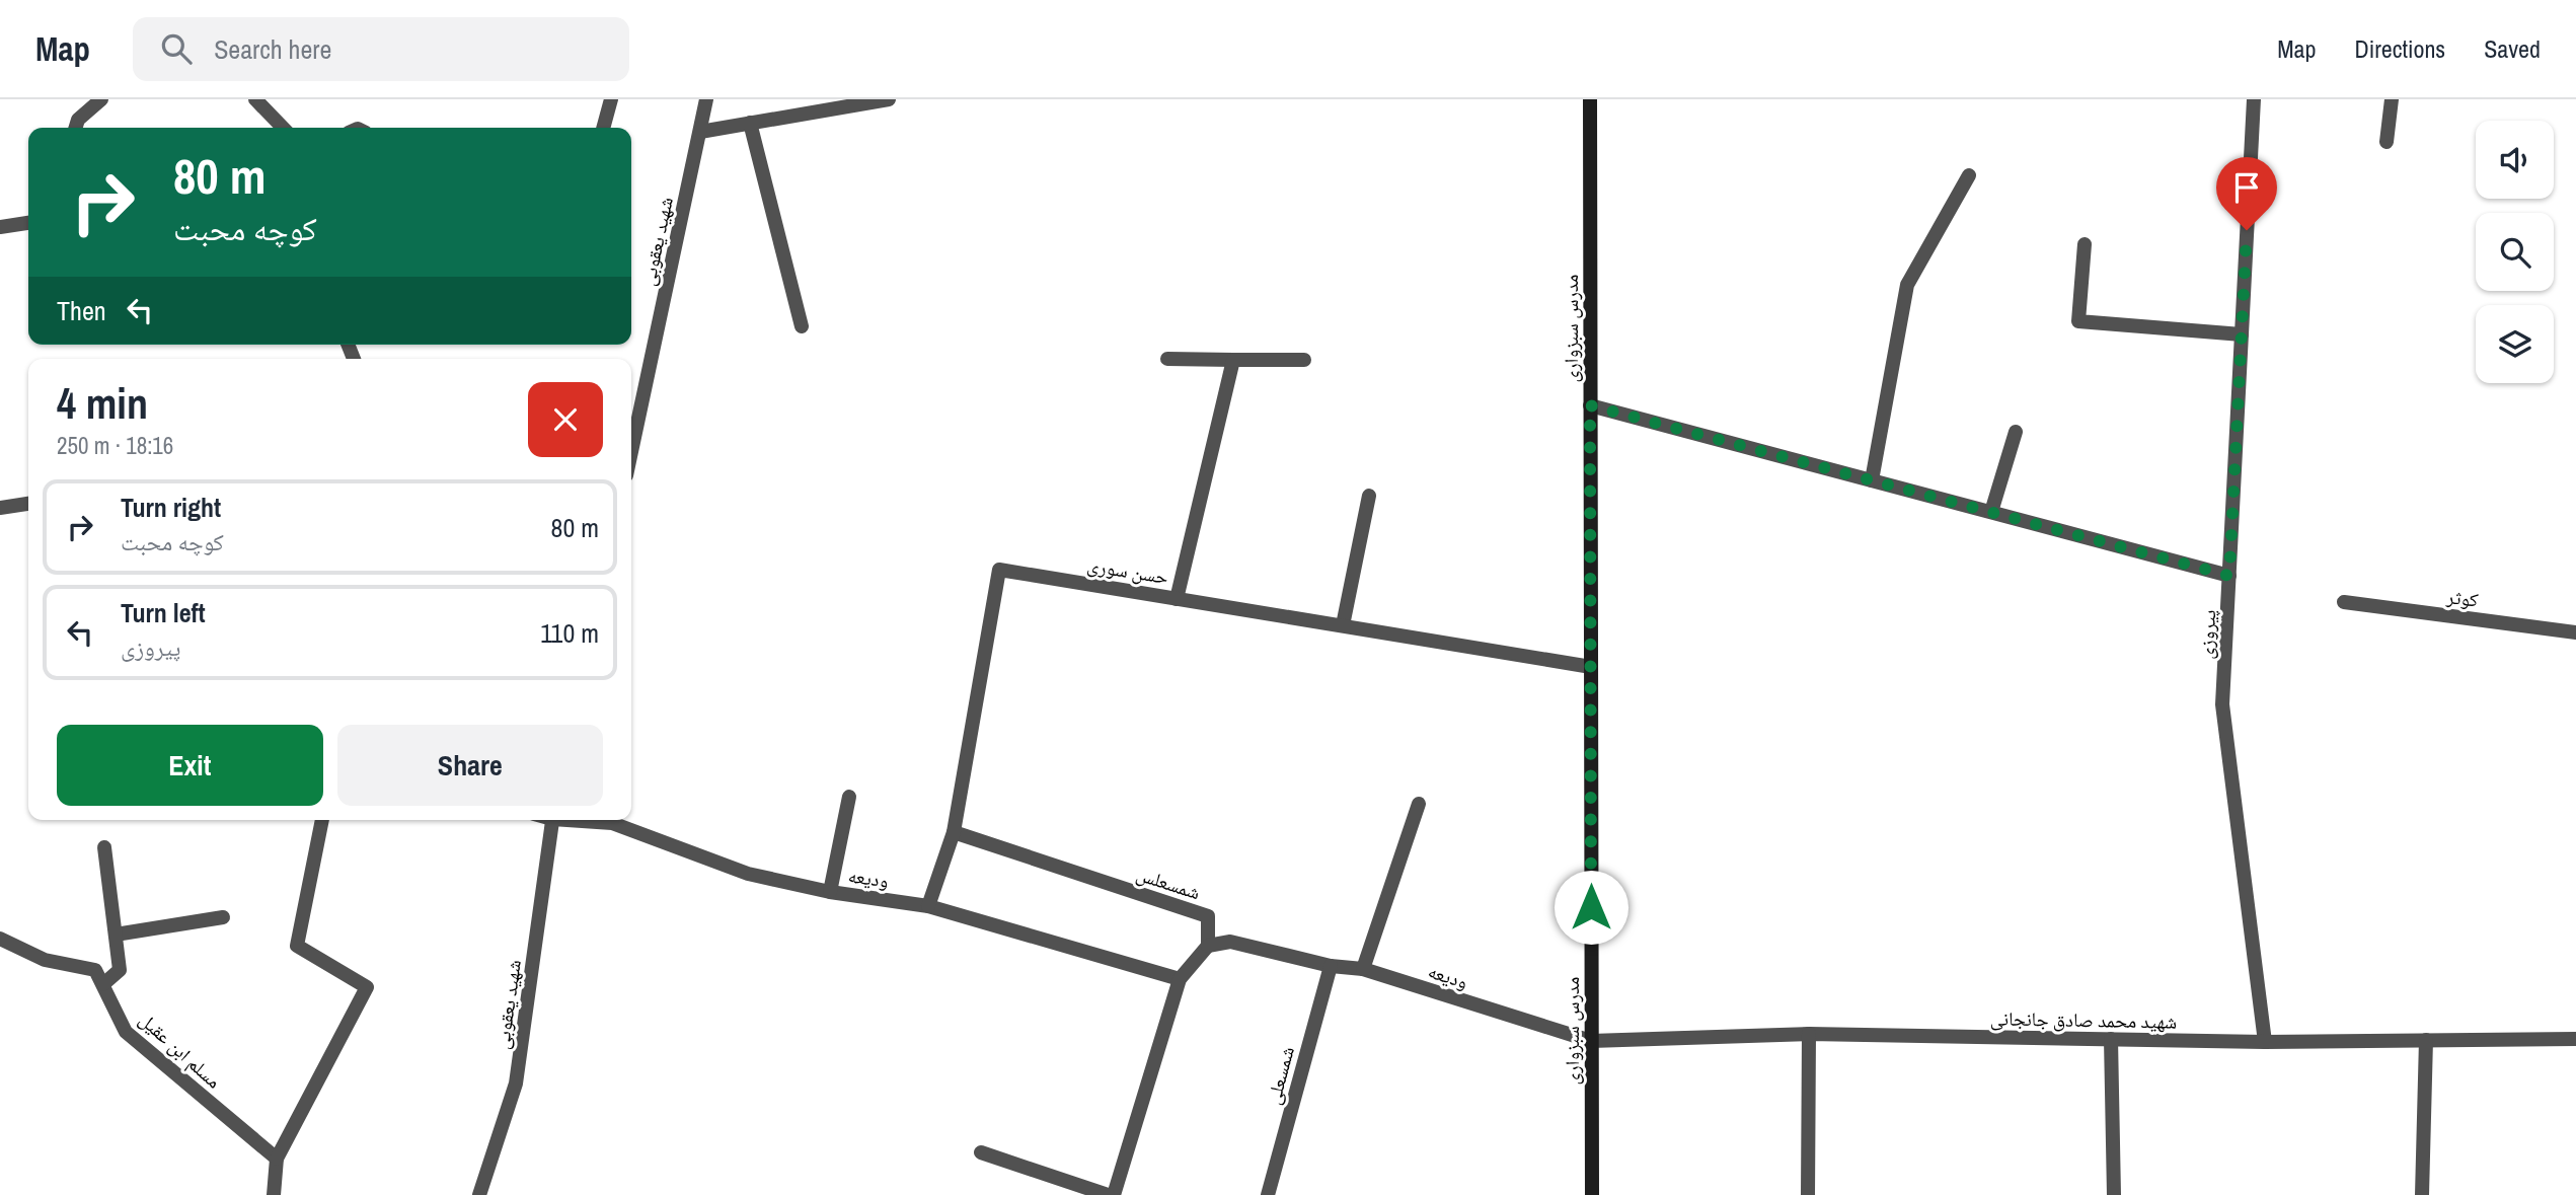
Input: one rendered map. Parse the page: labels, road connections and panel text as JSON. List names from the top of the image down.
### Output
{
  "streets": {
    "main road": ["مدرس سبزواری"],
    "street": [
      "شهید یعقوبی",
      "حسن سوری",
      "کوثر",
      "پیروزی",
      "ودیعه",
      "شمسعلس",
      "شهید محمد صادق جانجانی",
      "مسلم ابن عقیل",
      "شمسعلی"
    ]
  },
  "crossings": [
    ["مدرس سبزواری", "حسن سوری"],
    ["مدرس سبزواری", "ودیعه"],
    ["مدرس سبزواری", "شهید محمد صادق جانجانی"],
    ["حسن سوری", "ودیعه"],
    ["حسن سوری", "شمسعلس"],
    ["پیروزی", "شهید محمد صادق جانجانی"],
    ["ودیعه", "شمسعلس"],
    ["ودیعه", "شهید محمد صادق جانجانی"],
    ["ودیعه", "شمسعلی"]
  ],
  "page": {
    "header": "Map",
    "search": "Search here",
    "nav": ["Map", "Directions", "Saved"],
    "turn": ["80 m", "کوچه محبت"],
    "then": "Then",
    "heading": ["4 min", "250 m · 18:16"],
    "list": [
      {
        "name": "Turn right",
        "note": "کوچه محبت",
        "value": "80 m"
      },
      {
        "name": "Turn left",
        "note": "پیروزی",
        "value": "110 m"
      }
    ],
    "buttons": ["Exit", "Share"]
  }
}
